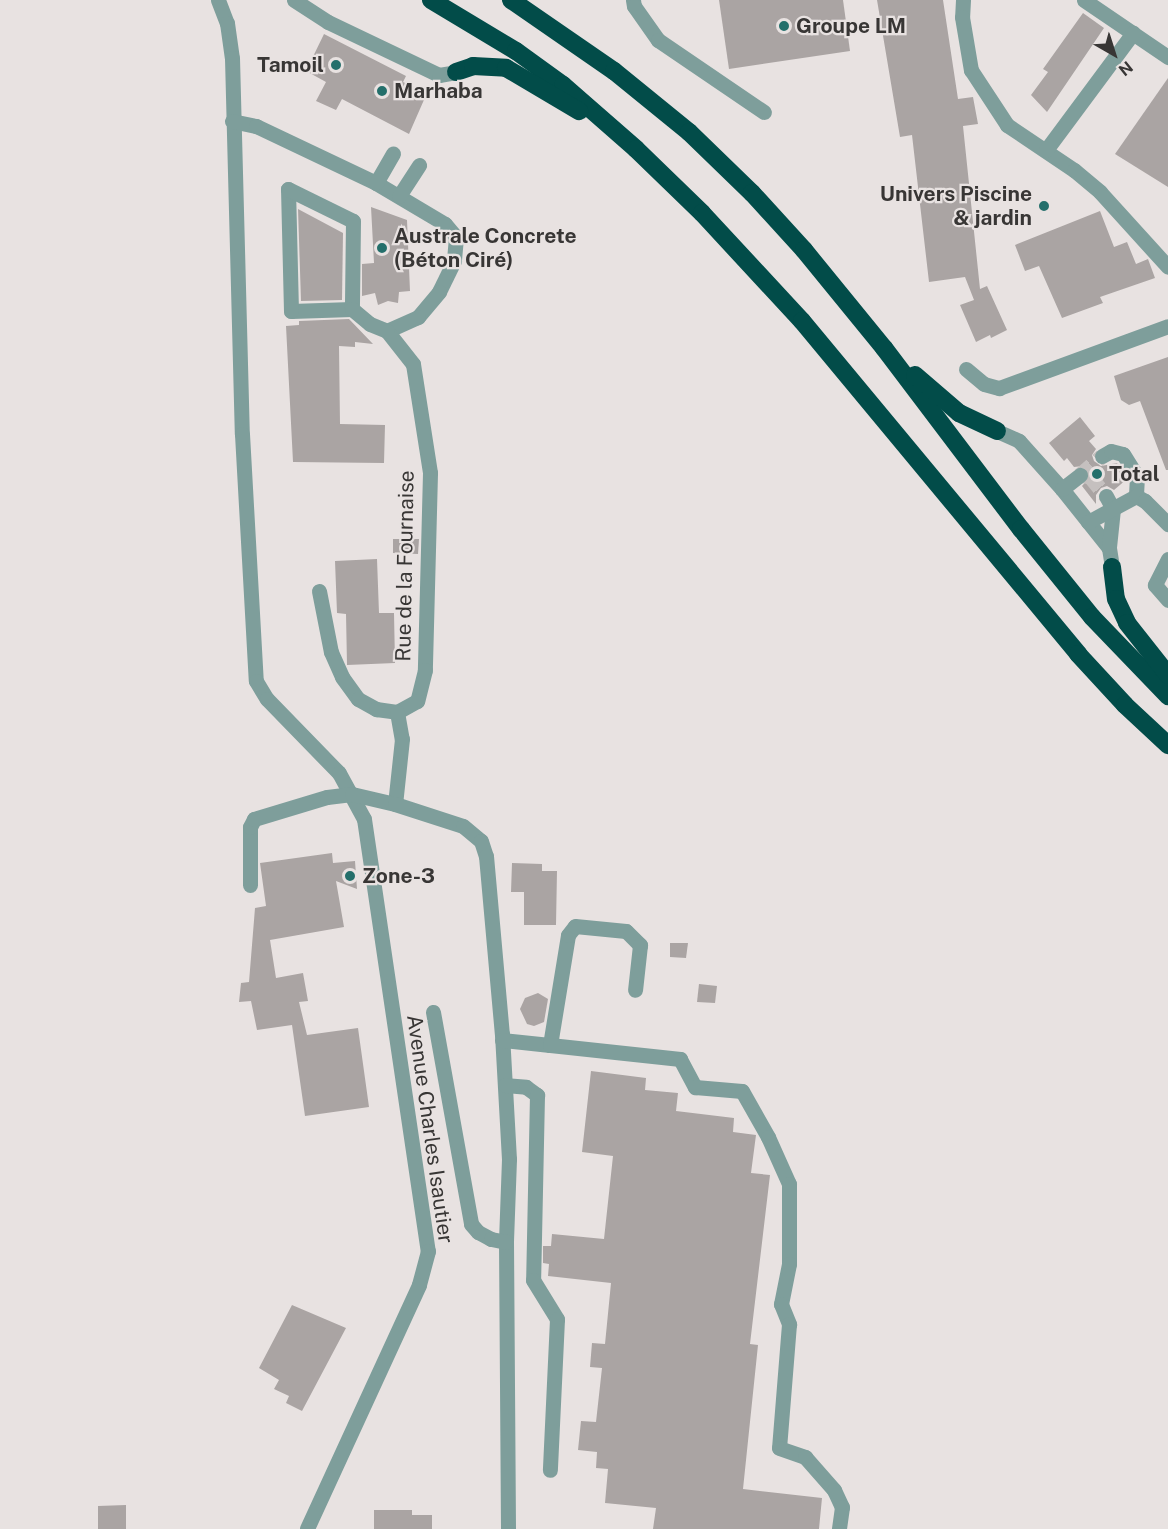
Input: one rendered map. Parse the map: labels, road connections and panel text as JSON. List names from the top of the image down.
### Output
{
  "streets": {
    "street": ["Rue de la Fournaise", "Avenue Charles Isautier"]
  },
  "places": [
    "Groupe LM",
    "Tamoil",
    "Marhaba",
    "Univers Piscine & jardin",
    "Australe Concrete (Béton Ciré)",
    "Total",
    "Zone-3"
  ],
  "north": "bottom right"
}
